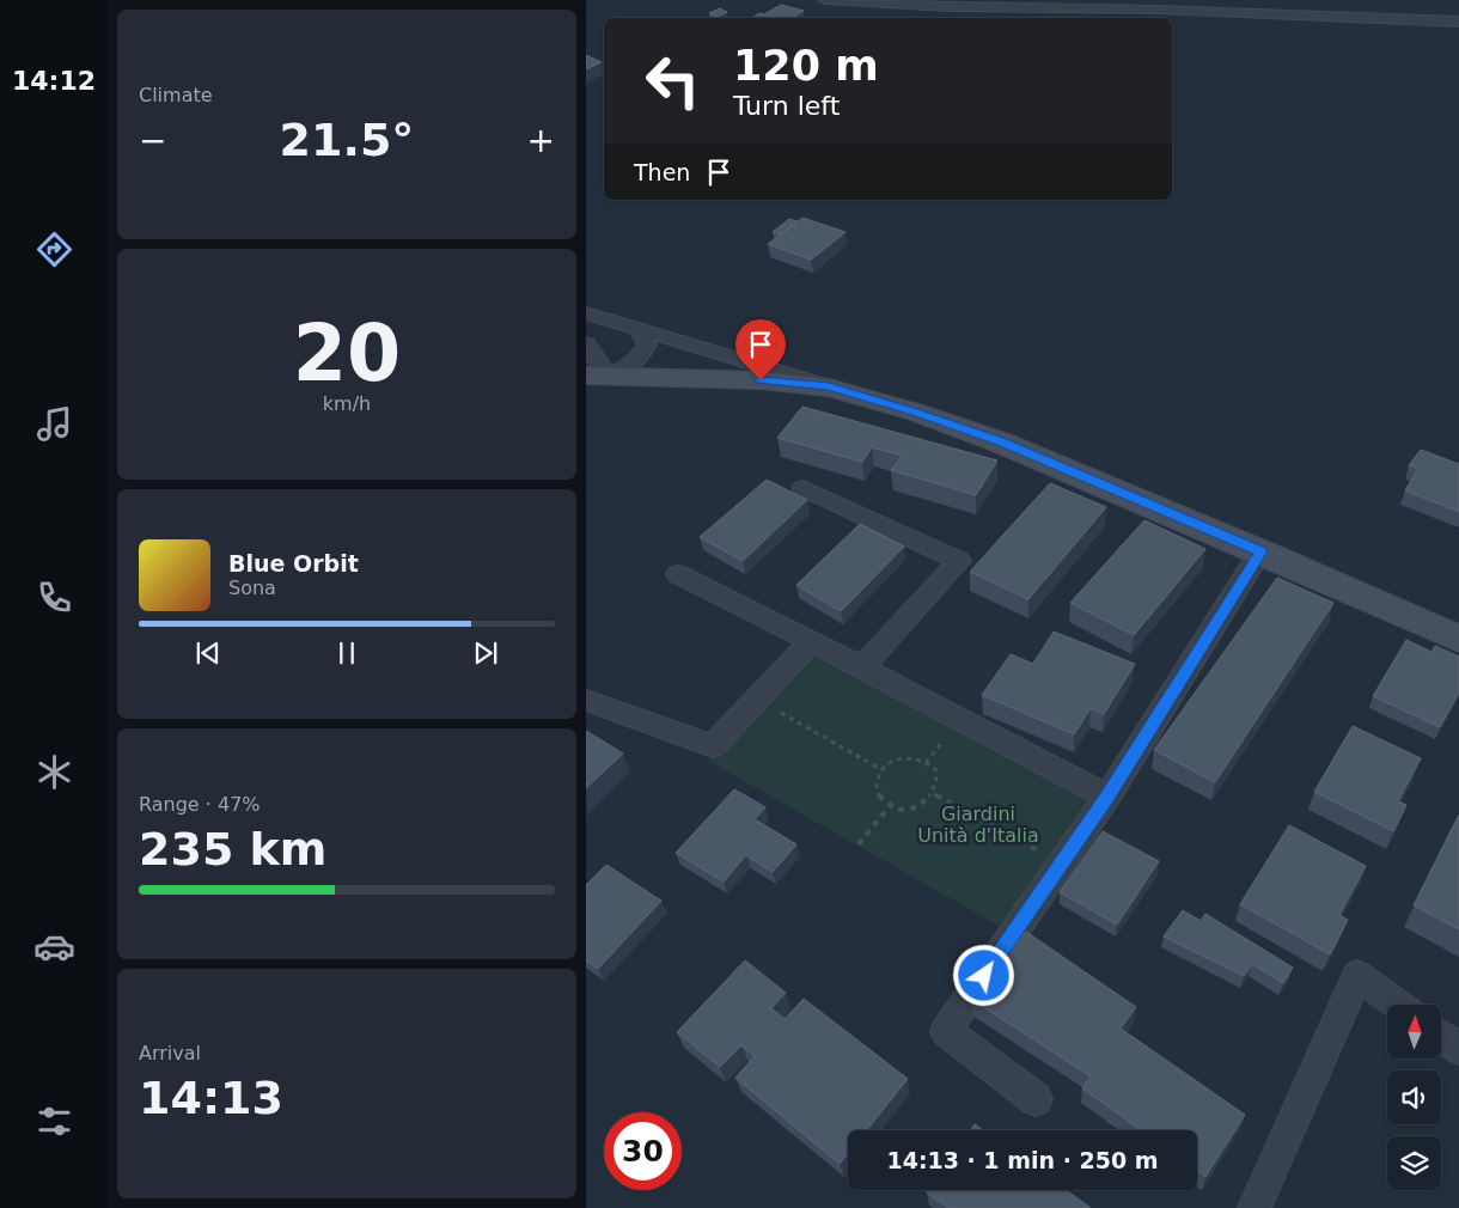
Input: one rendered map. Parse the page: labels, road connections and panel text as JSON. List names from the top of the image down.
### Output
{
  "parks": ["Giardini Unità d'Italia"],
  "north": "top",
  "page": {
    "tabs": "14:12",
    "tile": [
      "Climate",
      ["20", "km/h"],
      ["Range · 47%", "235 km"],
      ["Arrival", "14:13"]
    ],
    "turn": ["120 m", "Turn left"],
    "heat": ["−", "21.5°", "+"],
    "then": "Then",
    "song": ["Blue Orbit", "Sona"],
    "limit": "30",
    "trip": "14:13 · 1 min · 250 m"
  }
}
